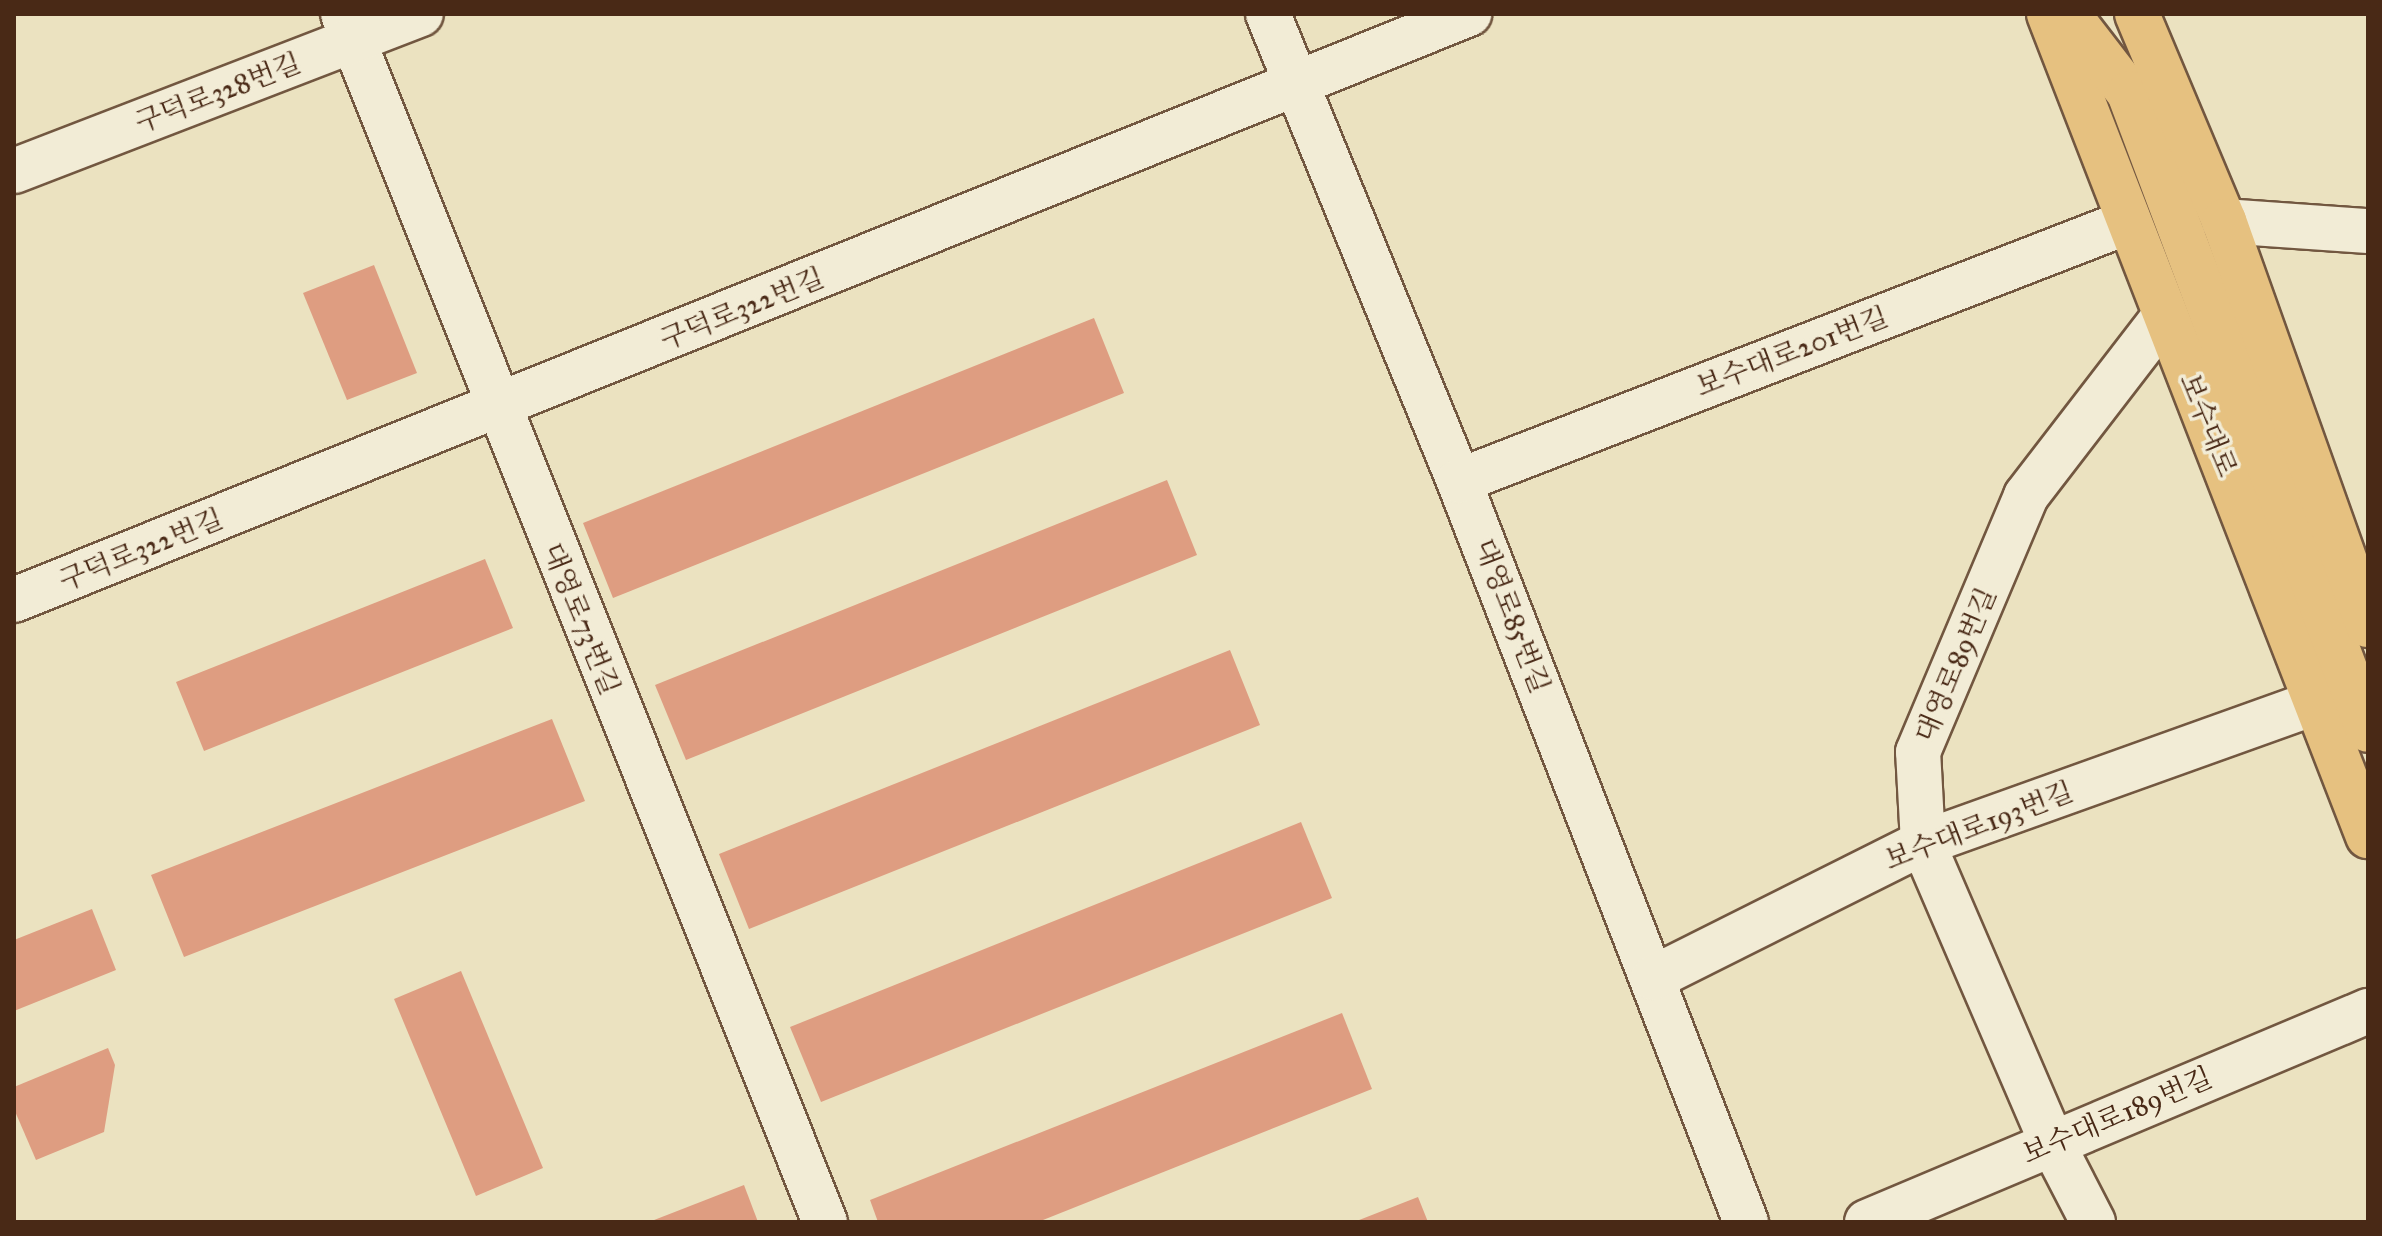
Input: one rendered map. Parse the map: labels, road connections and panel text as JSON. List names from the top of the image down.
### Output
{
  "streets": {
    "main road": ["보수대로"],
    "street": [
      "구덕로328번길",
      "구덕로322번길",
      "보수대로201번길",
      "대영로85번길",
      "대영로73번길",
      "대영로89번길",
      "보수대로193번길",
      "보수대로189번길"
    ]
  },
  "crossings": [
    ["구덕로328번길", "대영로73번길"],
    ["구덕로322번길", "대영로85번길"],
    ["구덕로322번길", "대영로73번길"],
    ["보수대로201번길", "보수대로"],
    ["보수대로201번길", "대영로85번길"],
    ["보수대로", "대영로89번길"],
    ["보수대로", "보수대로193번길"],
    ["대영로85번길", "보수대로193번길"],
    ["대영로89번길", "보수대로193번길"],
    ["대영로89번길", "보수대로189번길"]
  ]
}
